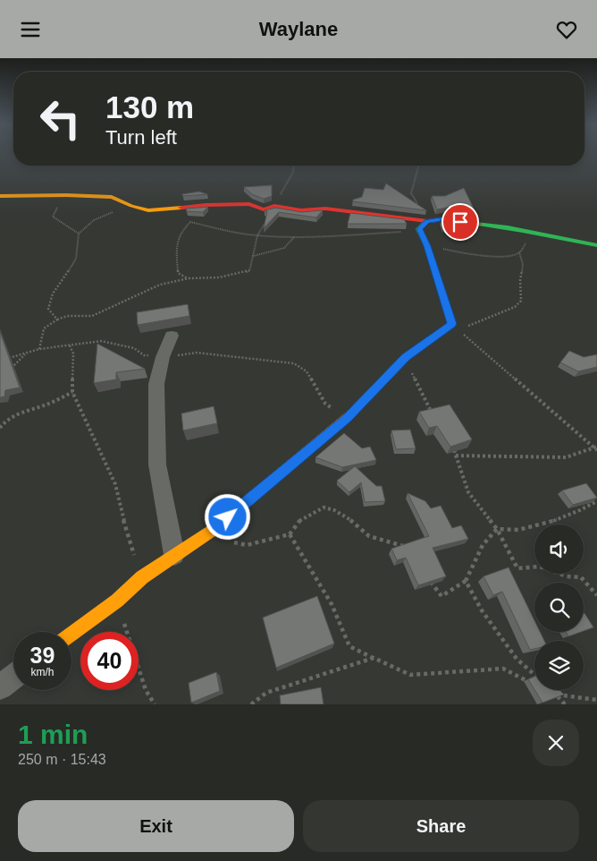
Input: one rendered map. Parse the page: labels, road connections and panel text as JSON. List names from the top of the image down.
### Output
{
  "page": {
    "header": "Waylane",
    "turn": ["130 m", "Turn left"],
    "speed": "39 km/h",
    "limit": "40",
    "heading": ["1 min", "250 m · 15:43"],
    "buttons": ["Exit", "Share"]
  }
}
